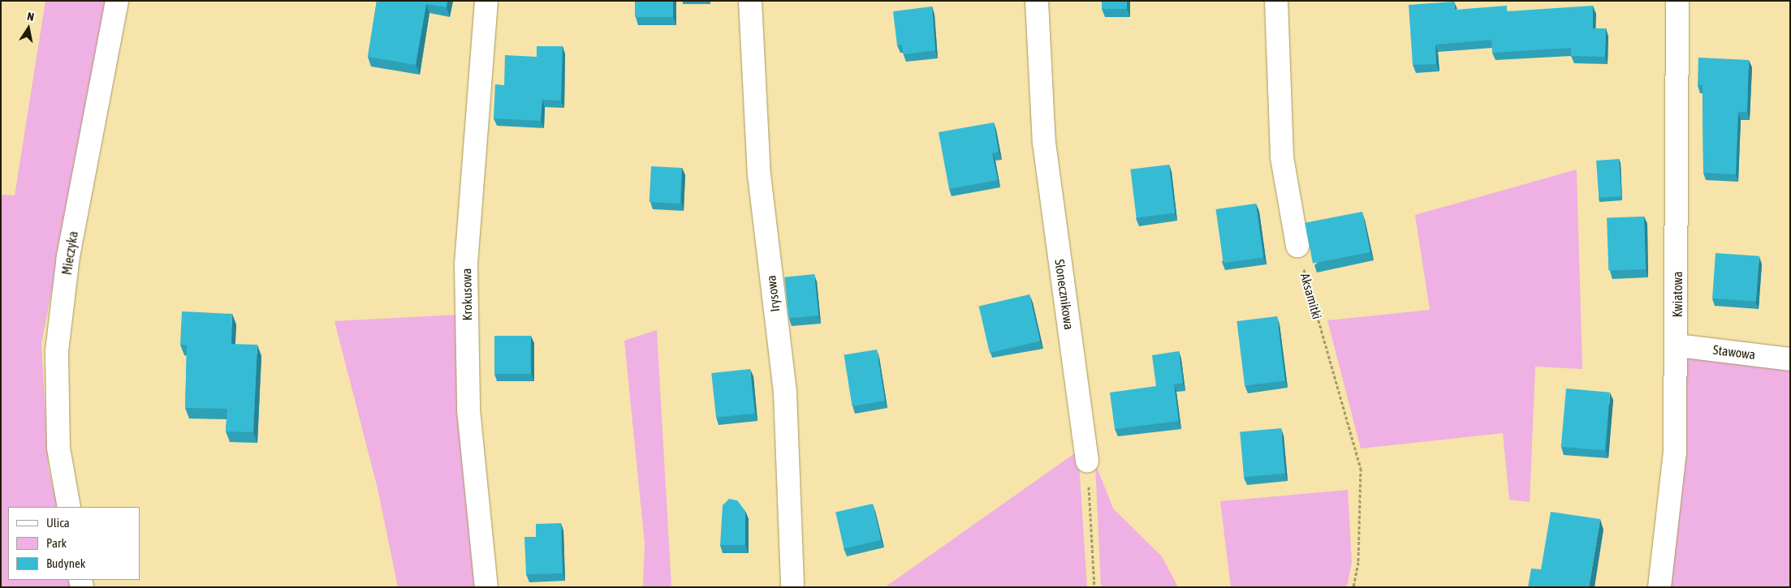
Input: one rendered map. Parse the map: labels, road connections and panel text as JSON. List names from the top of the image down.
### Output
{
  "streets": {
    "street": [
      "Mieczyka",
      "Irysowa",
      "Krokusowa",
      "Słonecznikowa",
      "Kwiatowa",
      "Stawowa"
    ],
    "path": ["Aksamitki"]
  },
  "crossings": [
    ["Kwiatowa", "Stawowa"]
  ],
  "legend": ["Ulica", "Park", "Budynek"],
  "north": "top"
}
